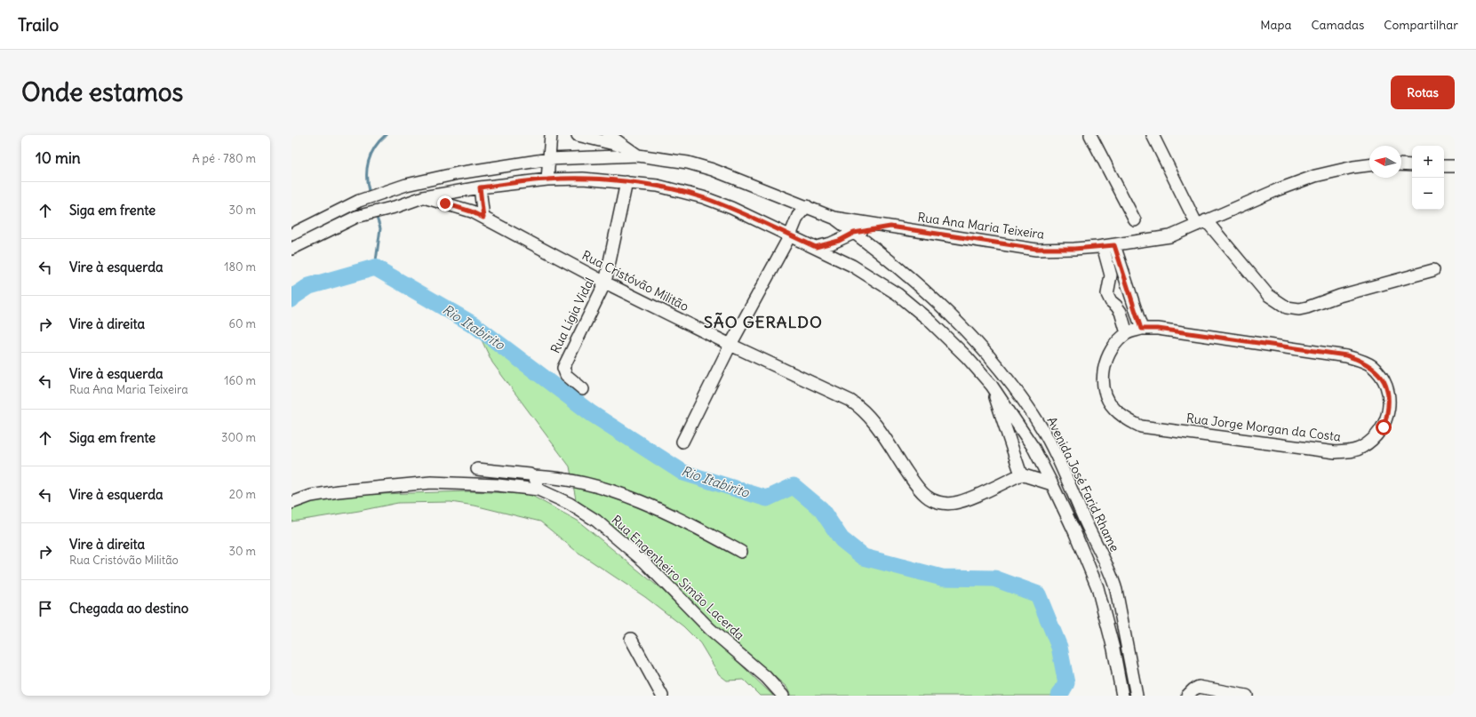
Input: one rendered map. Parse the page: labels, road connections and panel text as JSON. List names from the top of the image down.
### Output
{
  "streets": {
    "street": [
      "Rua Ana Maria Teixeira",
      "Rua Cristóvão Militão",
      "Rua Lígia Vidal",
      "Rua Jorge Morgan da Costa",
      "Avenida José Farid Rhame",
      "Rua Engenheiro Simão Lacerda"
    ]
  },
  "crossings": [
    ["Rua Ana Maria Teixeira", "Avenida José Farid Rhame"],
    ["Rua Cristóvão Militão", "Rua Lígia Vidal"]
  ],
  "districts": ["SÃO GERALDO"],
  "water": ["Rio Itabirito"],
  "north": "left",
  "page": {
    "header": "Trailo",
    "nav": ["Mapa", "Camadas", "Compartilhar"],
    "buttons": "Rotas",
    "title": "Onde estamos",
    "heading": ["10 min", "A pé · 780 m"],
    "map_buttons": ["+", "−"],
    "list": [
      ["Siga em frente", "30 m"],
      ["Vire à esquerda", "180 m"],
      ["Vire à direita", "60 m"],
      ["Vire à esquerda", "Rua Ana Maria Teixeira", "160 m"],
      ["Siga em frente", "300 m"],
      ["Vire à esquerda", "20 m"],
      ["Vire à direita", "Rua Cristóvão Militão", "30 m"],
      "Chegada ao destino"
    ]
  }
}
